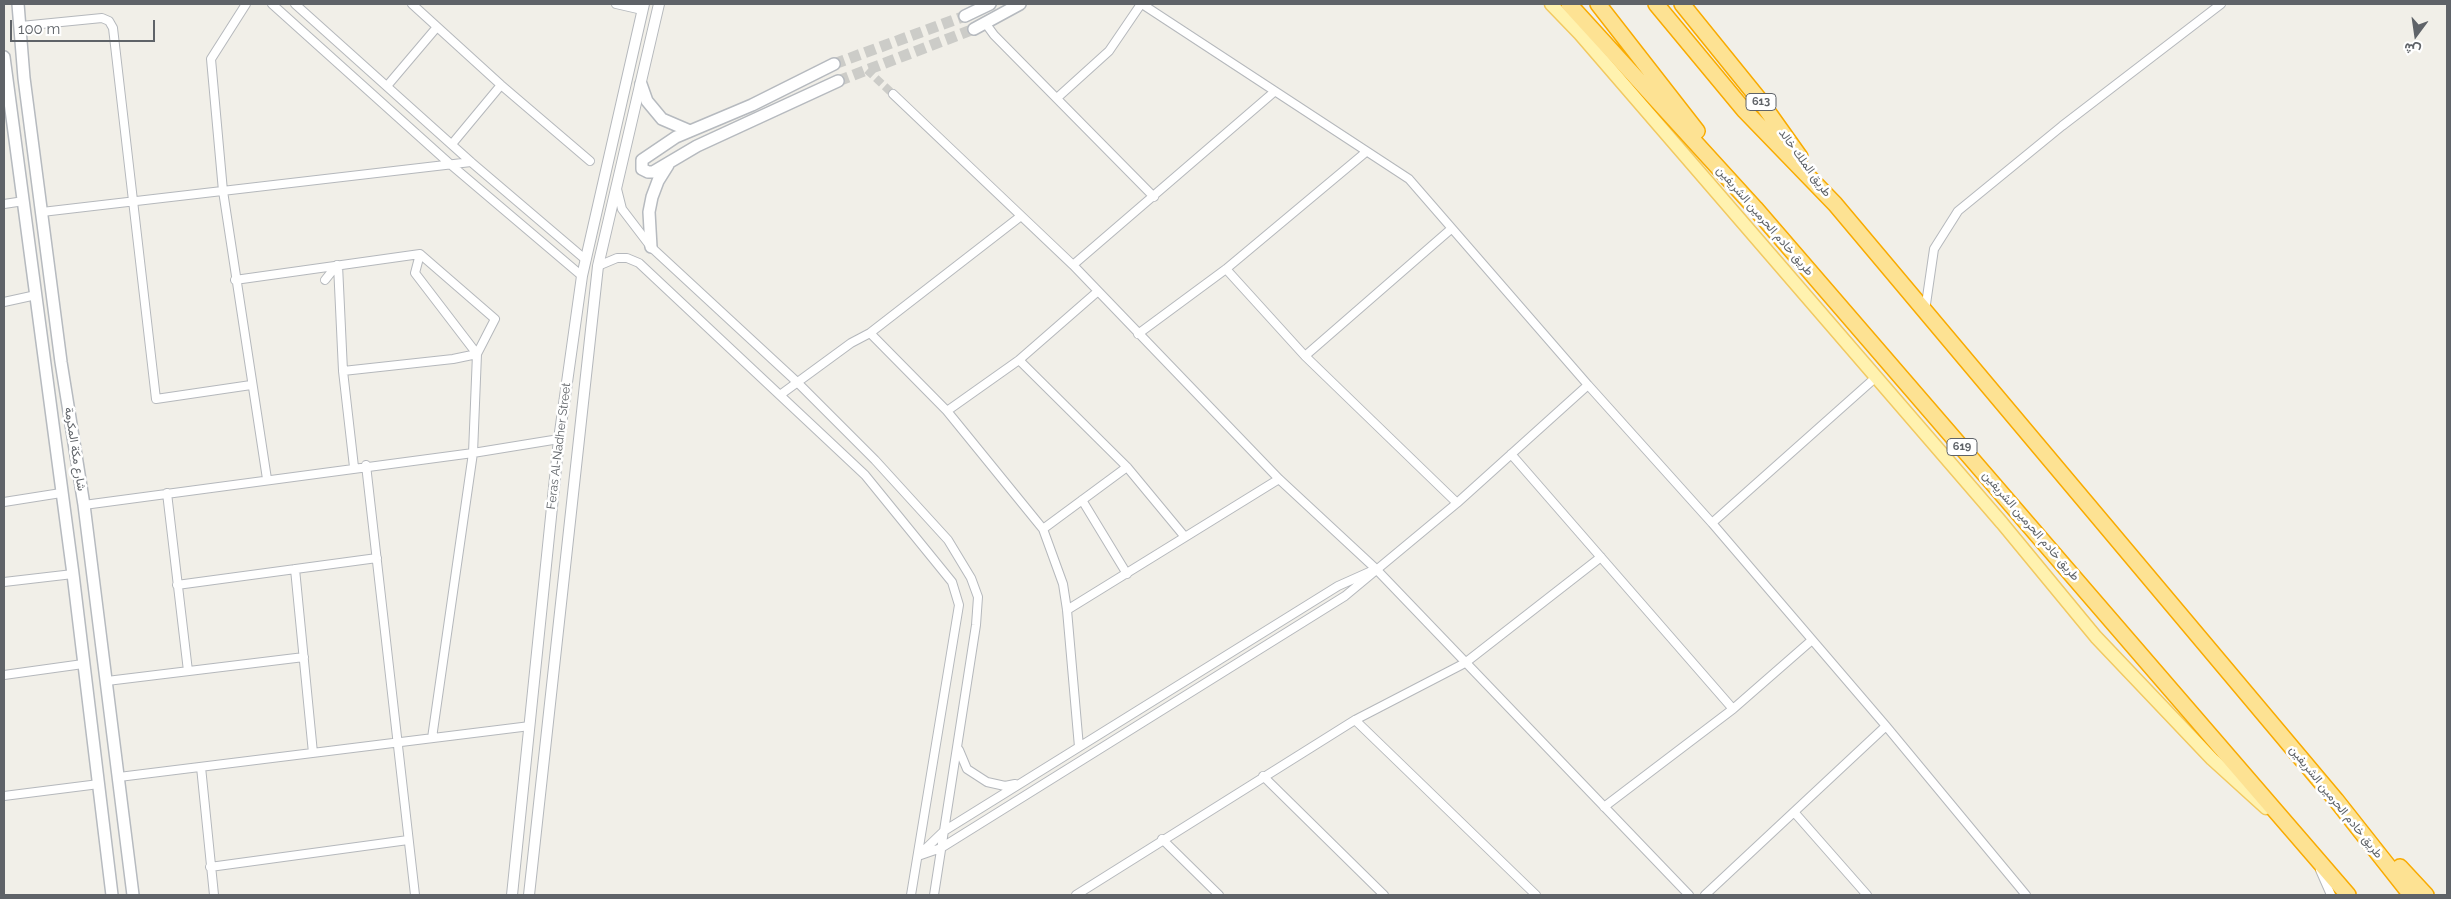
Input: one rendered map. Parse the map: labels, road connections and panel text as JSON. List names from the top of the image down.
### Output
{
  "streets": {
    "highway": [
      "613",
      "طريق الملك خالد",
      "طريق خادم الحرمين الشريفين",
      "619"
    ],
    "main road": ["شارع مكة المكرمة"],
    "street": ["Feras Al-Nadher Street"]
  },
  "crossings": [
    ["طريق الملك خالد", "طريق خادم الحرمين الشريفين"]
  ],
  "scale_bar": "100 m",
  "north": "bottom"
}
